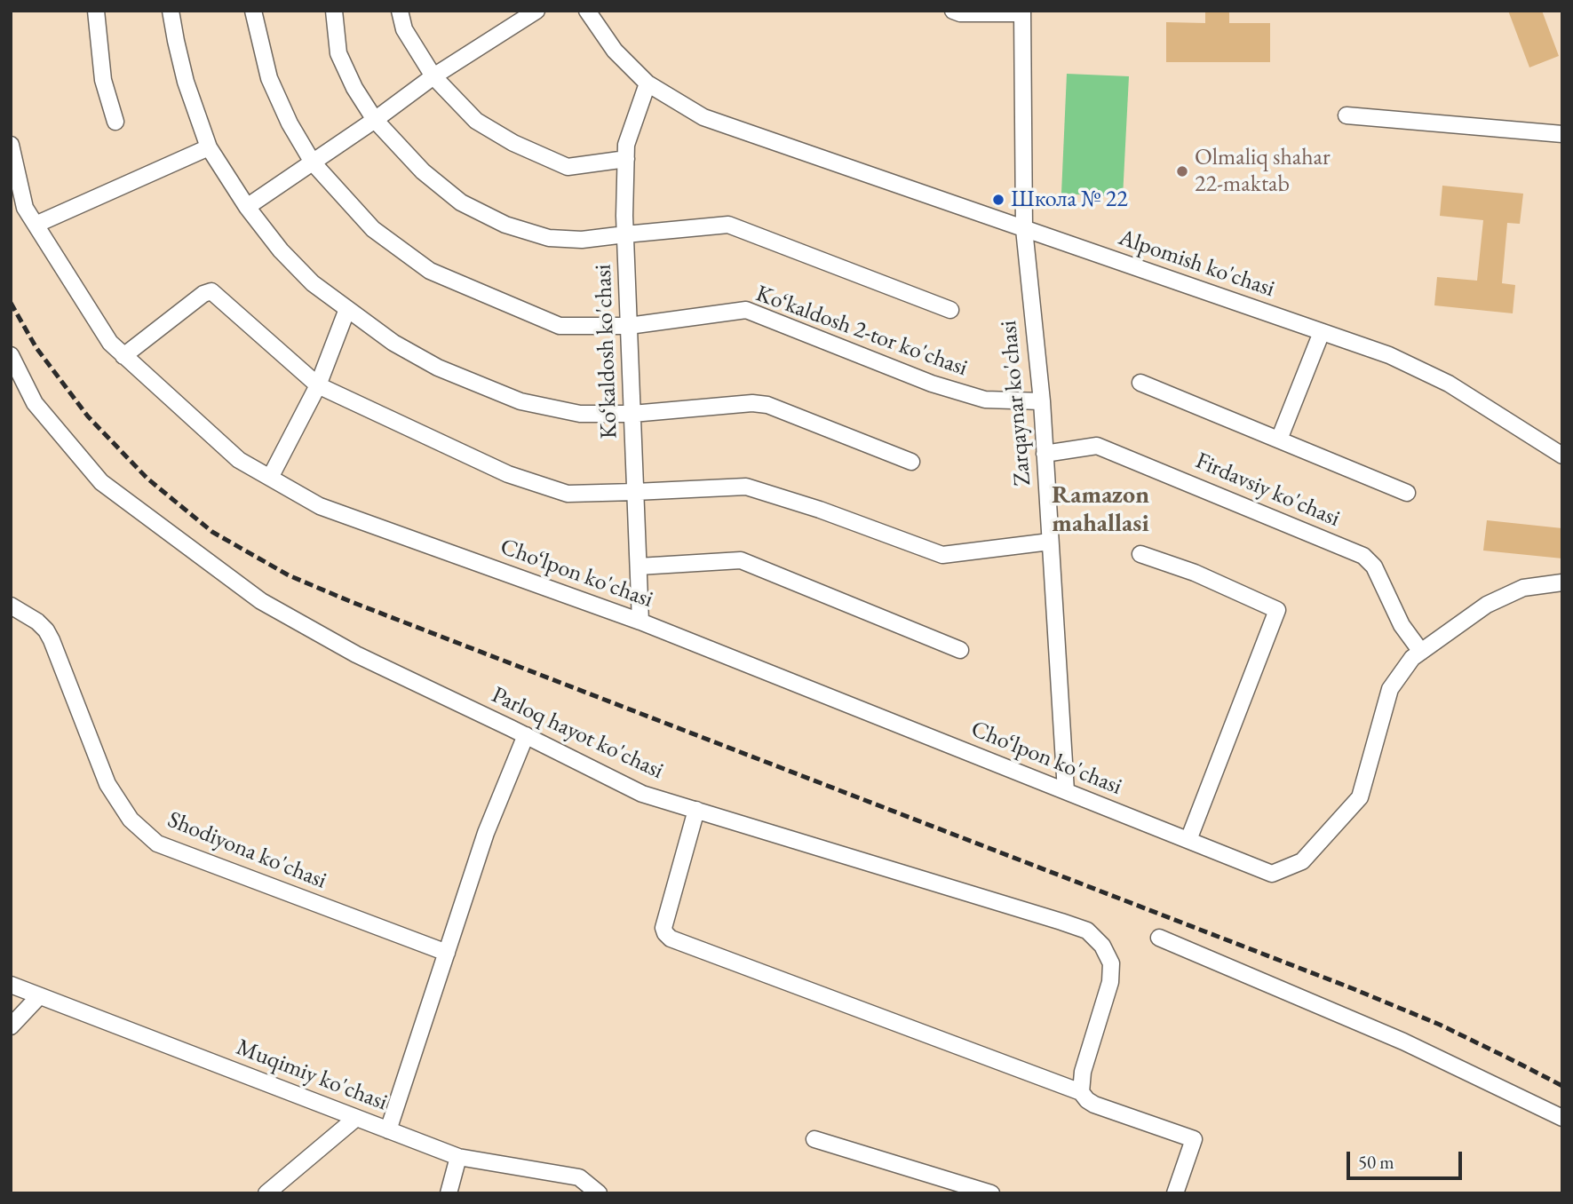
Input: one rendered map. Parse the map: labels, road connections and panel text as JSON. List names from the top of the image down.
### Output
{
  "streets": {
    "street": [
      "Alpomish ko'chasi",
      "Ko‘kaldosh 2-tor ko'chasi",
      "Ko‘kaldosh ko'chasi",
      "Zarqaynar ko'chasi",
      "Firdavsiy ko'chasi",
      "Cho‘lpon ko'chasi",
      "Parloq hayot ko'chasi",
      "Shodiyona ko'chasi",
      "Muqimiy ko'chasi"
    ]
  },
  "crossings": [
    ["Alpomish ko'chasi", "Ko‘kaldosh ko'chasi"],
    ["Alpomish ko'chasi", "Zarqaynar ko'chasi"],
    ["Ko‘kaldosh 2-tor ko'chasi", "Ko‘kaldosh ko'chasi"],
    ["Ko‘kaldosh 2-tor ko'chasi", "Zarqaynar ko'chasi"],
    ["Ko‘kaldosh ko'chasi", "Cho‘lpon ko'chasi"],
    ["Zarqaynar ko'chasi", "Firdavsiy ko'chasi"],
    ["Zarqaynar ko'chasi", "Cho‘lpon ko'chasi"],
    ["Firdavsiy ko'chasi", "Cho‘lpon ko'chasi"]
  ],
  "districts": ["Ramazon mahallasi"],
  "places": ["Olmaliq shahar 22-maktab", "Школа № 22"],
  "scale_bar": "50 m"
}
